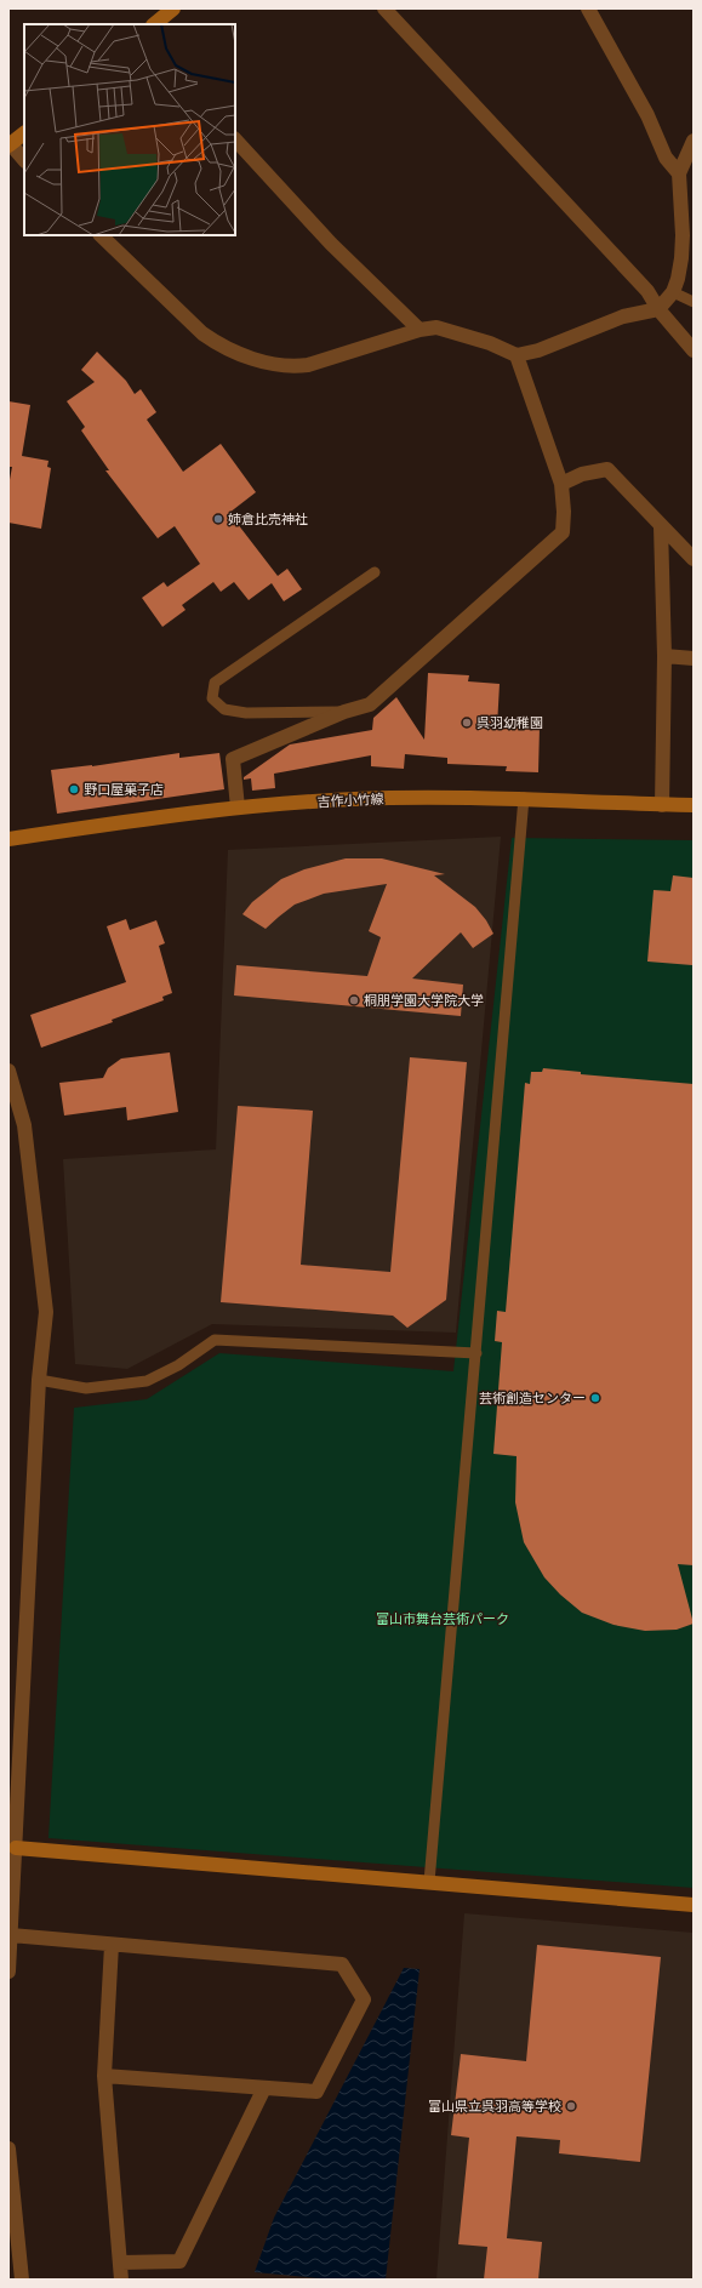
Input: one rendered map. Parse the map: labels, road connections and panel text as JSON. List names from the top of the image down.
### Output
{
  "streets": {
    "main road": ["吉作小竹線"]
  },
  "parks": ["富山市舞台芸術パーク"],
  "places": [
    "姉倉比売神社",
    "呉羽幼稚園",
    "野口屋菓子店",
    "桐朋学園大学院大学",
    "芸術創造センター",
    "富山県立呉羽高等学校"
  ]
}
